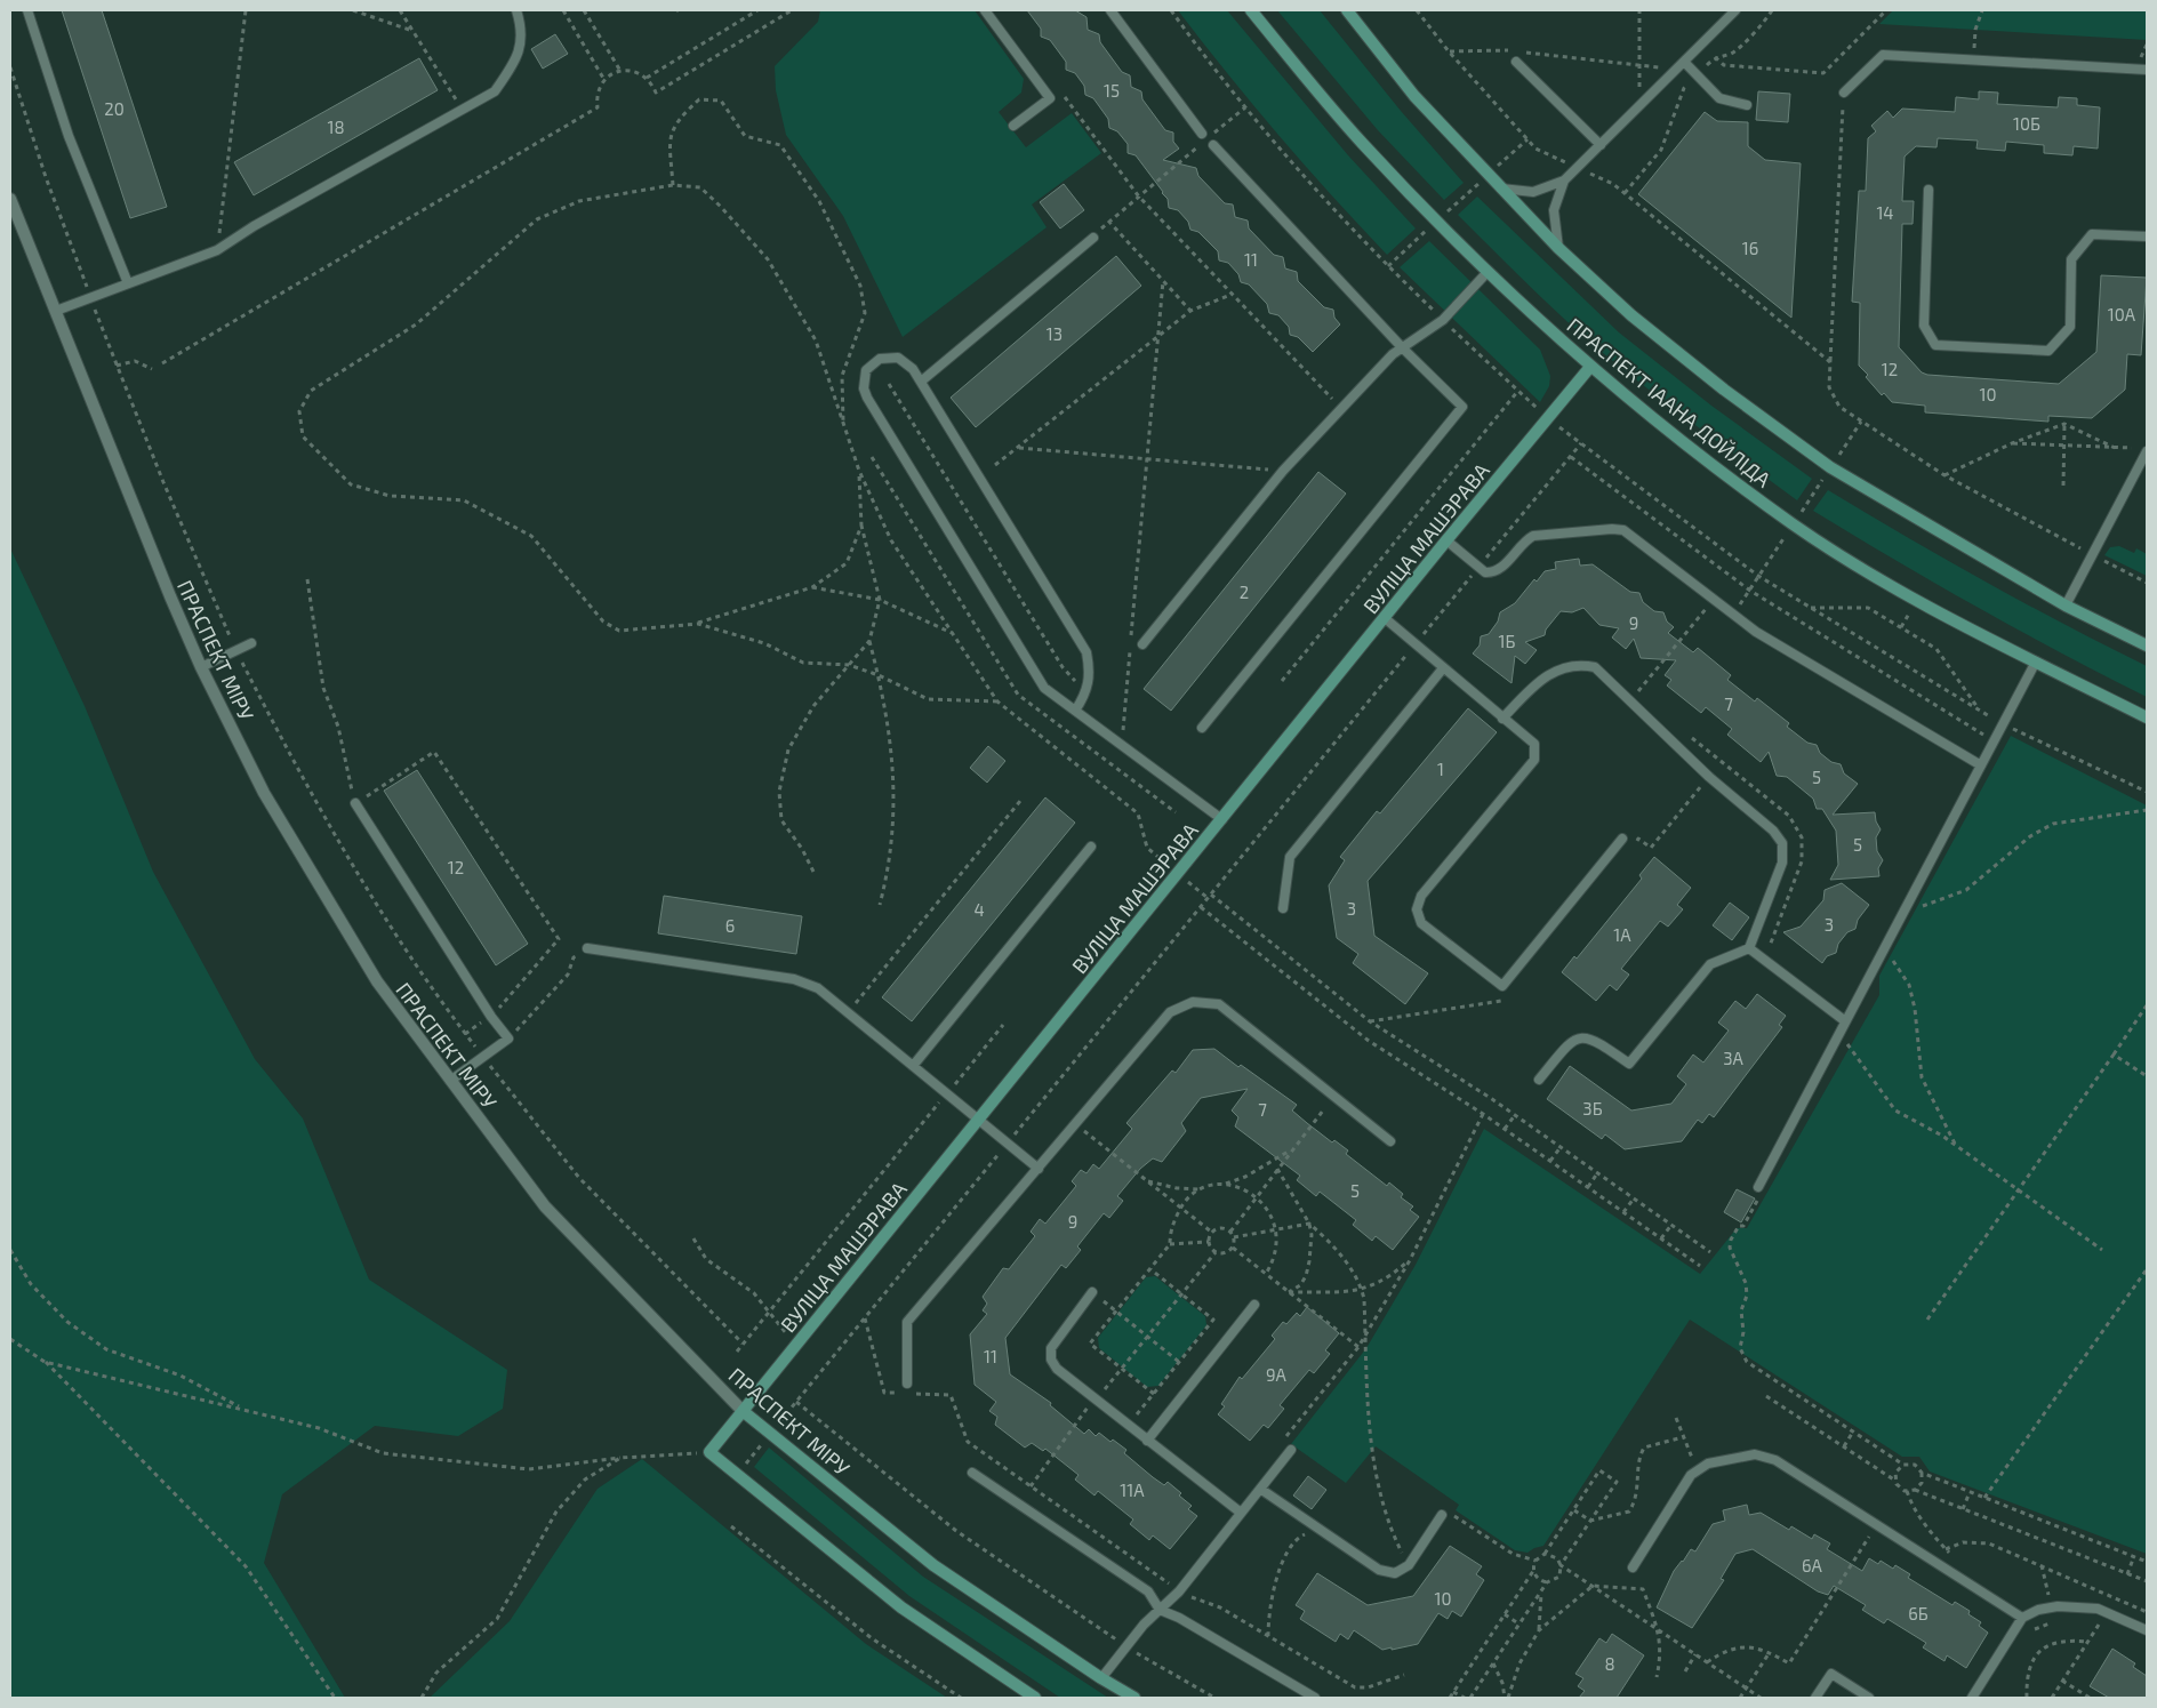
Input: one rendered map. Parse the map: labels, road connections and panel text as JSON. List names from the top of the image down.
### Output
{
  "streets": {
    "street": ["ПРАСПЕКТ ІААНА ДОЙЛІДА", "ВУЛІЦА МАШЭРАВА", "ПРАСПЕКТ МІРУ"]
  },
  "crossings": [
    ["ПРАСПЕКТ ІААНА ДОЙЛІДА", "ВУЛІЦА МАШЭРАВА"],
    ["ВУЛІЦА МАШЭРАВА", "ПРАСПЕКТ МІРУ"]
  ],
  "house_numbers": [
    "15",
    "20",
    "10Б",
    "18",
    "14",
    "16",
    "11",
    "10А",
    "13",
    "12",
    "10",
    "2",
    "9",
    "1Б",
    "7",
    "1",
    "5",
    "5",
    "12",
    "3",
    "4",
    "3",
    "6",
    "1А",
    "3А",
    "3Б",
    "7",
    "5",
    "9",
    "11",
    "9А",
    "11А",
    "6А",
    "10",
    "6Б",
    "8"
  ]
}
